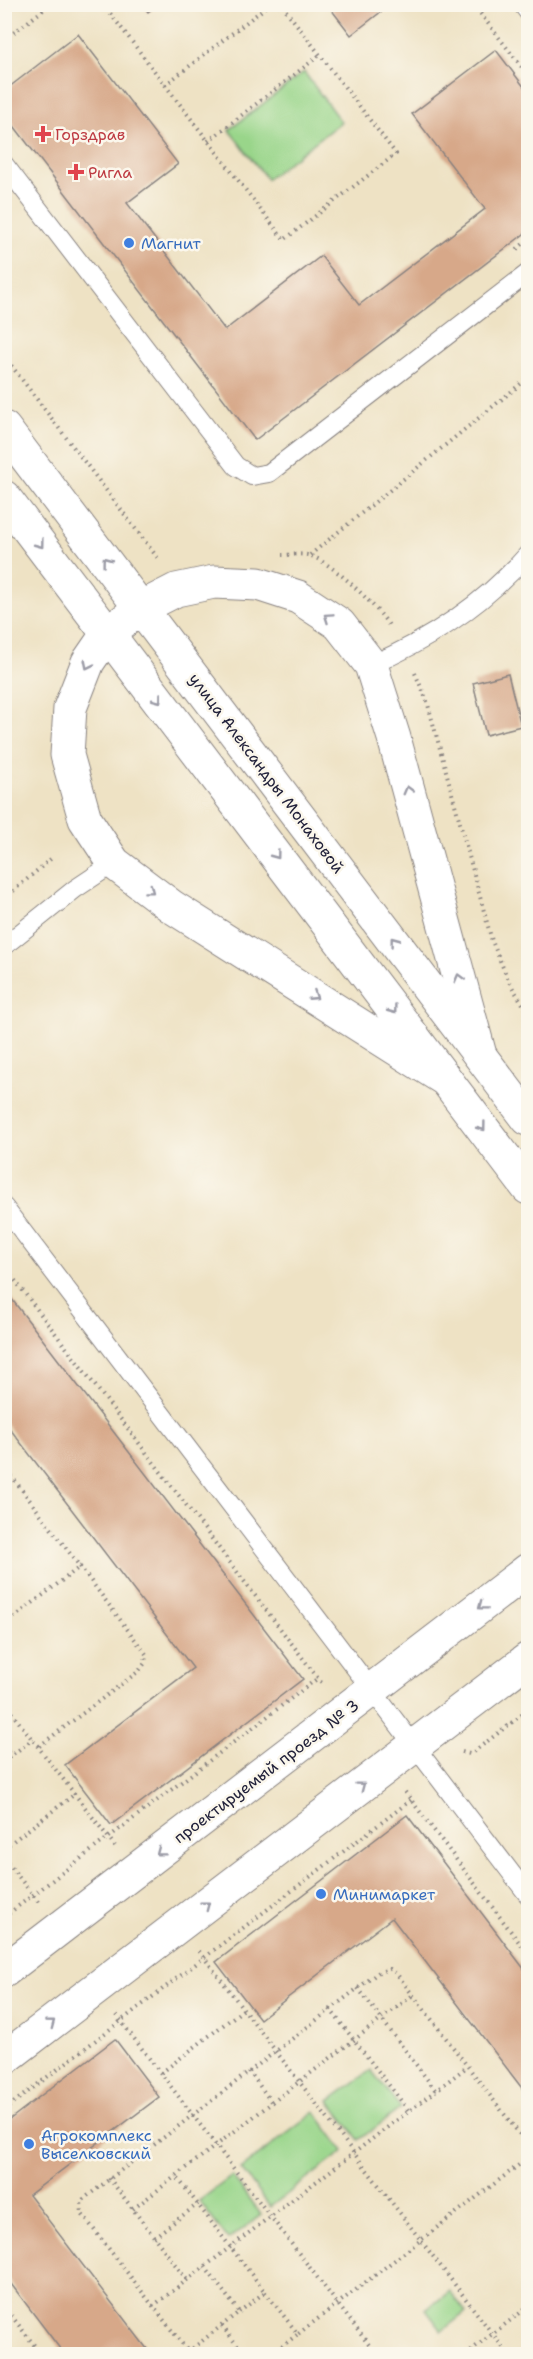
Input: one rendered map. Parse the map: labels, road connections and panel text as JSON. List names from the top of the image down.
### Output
{
  "streets": {
    "street": ["улица Александры Монаховой", "проектируемый проезд № 3"]
  },
  "places": {
    "health": ["Горздрав", "Ригла"],
    "other": ["Магнит", "Минимаркет", "Агрокомплекс Выселковский"]
  }
}
